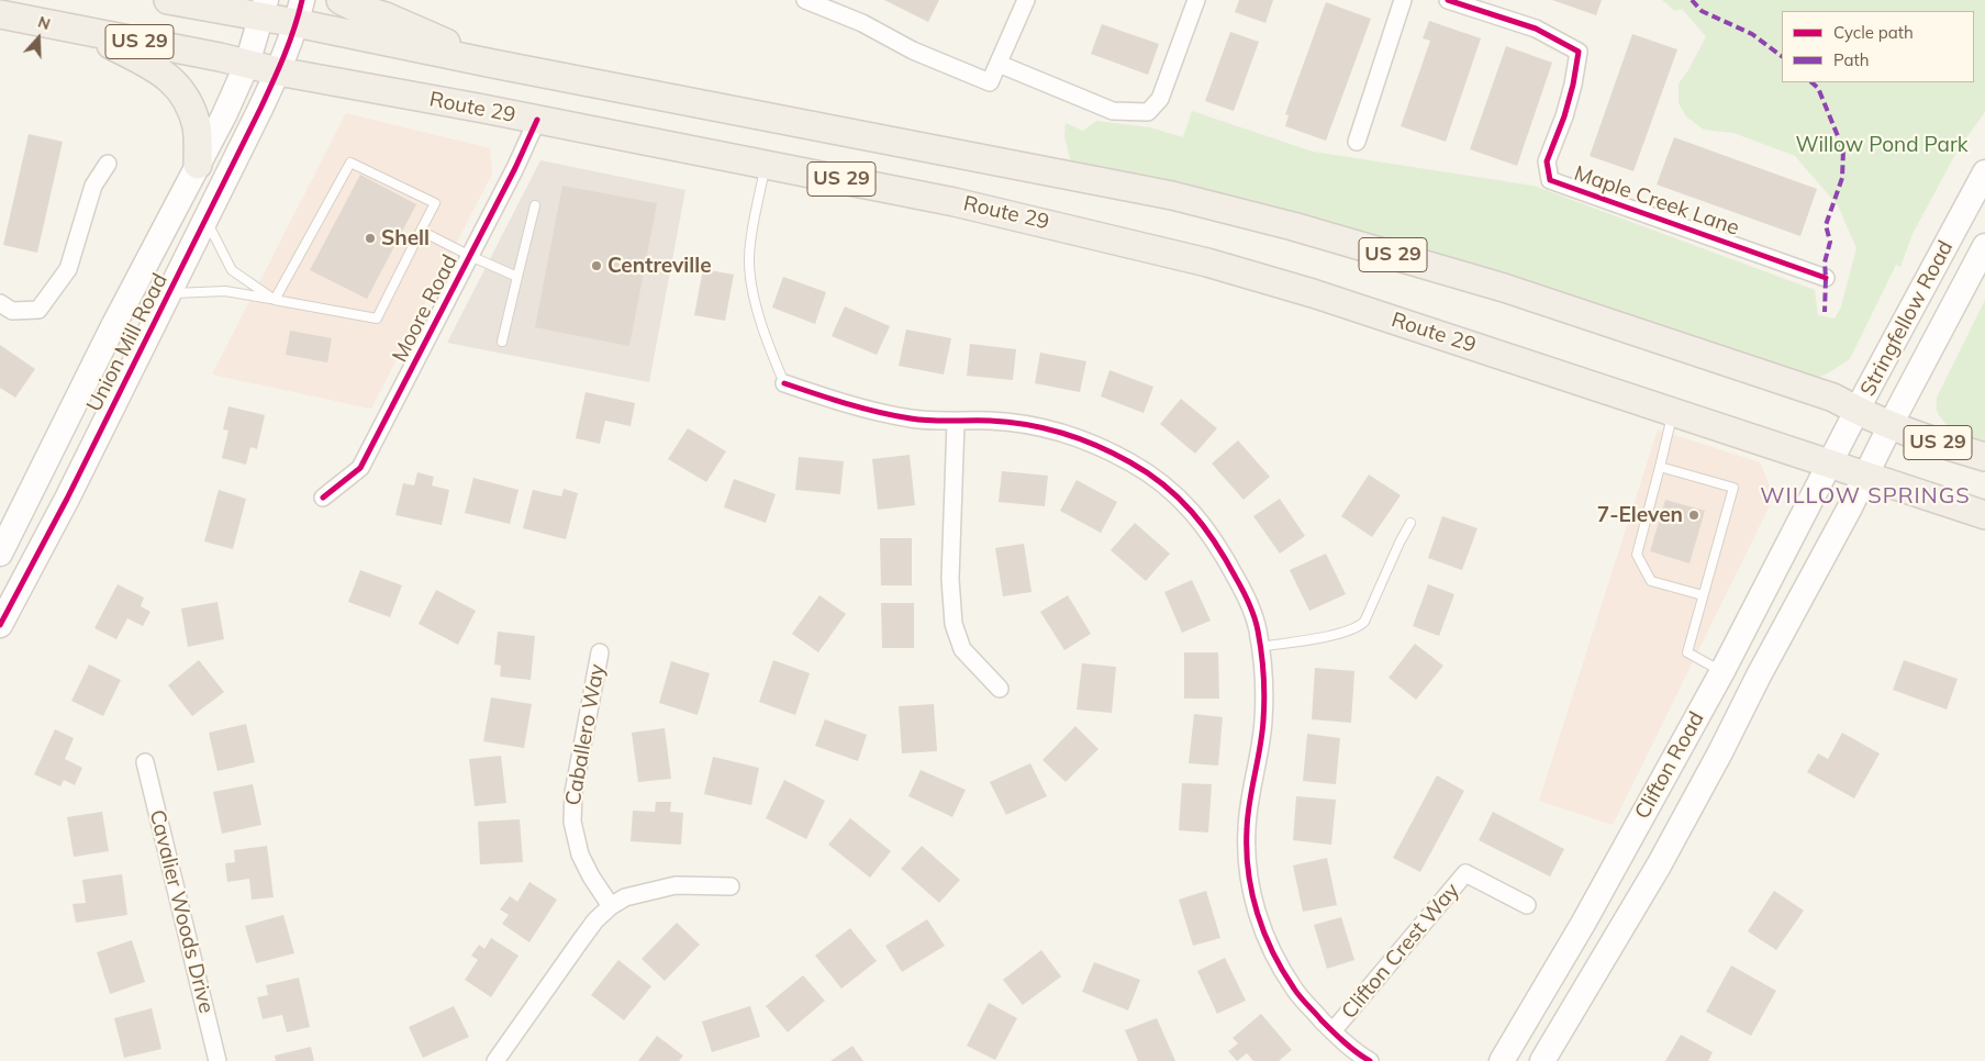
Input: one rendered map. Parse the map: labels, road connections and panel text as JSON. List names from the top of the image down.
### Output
{
  "streets": {
    "main road": [
      "US 29",
      "Route 29",
      "Stringfellow Road",
      "Union Mill Road",
      "Clifton Road"
    ],
    "street": [
      "Maple Creek Lane",
      "Moore Road",
      "Caballero Way",
      "Cavalier Woods Drive",
      "Clifton Crest Way"
    ]
  },
  "crossings": [
    ["US 29", "Stringfellow Road"],
    ["US 29", "Union Mill Road"],
    ["Route 29", "Moore Road"],
    ["Route 29", "Stringfellow Road"],
    ["Route 29", "Union Mill Road"],
    ["Route 29", "Clifton Road"],
    ["Stringfellow Road", "Clifton Road"]
  ],
  "districts": ["WILLOW SPRINGS"],
  "parks": ["Willow Pond Park"],
  "places": ["Shell", "Centreville", "7-Eleven"],
  "legend": ["Cycle path", "Path"],
  "north": "top"
}
